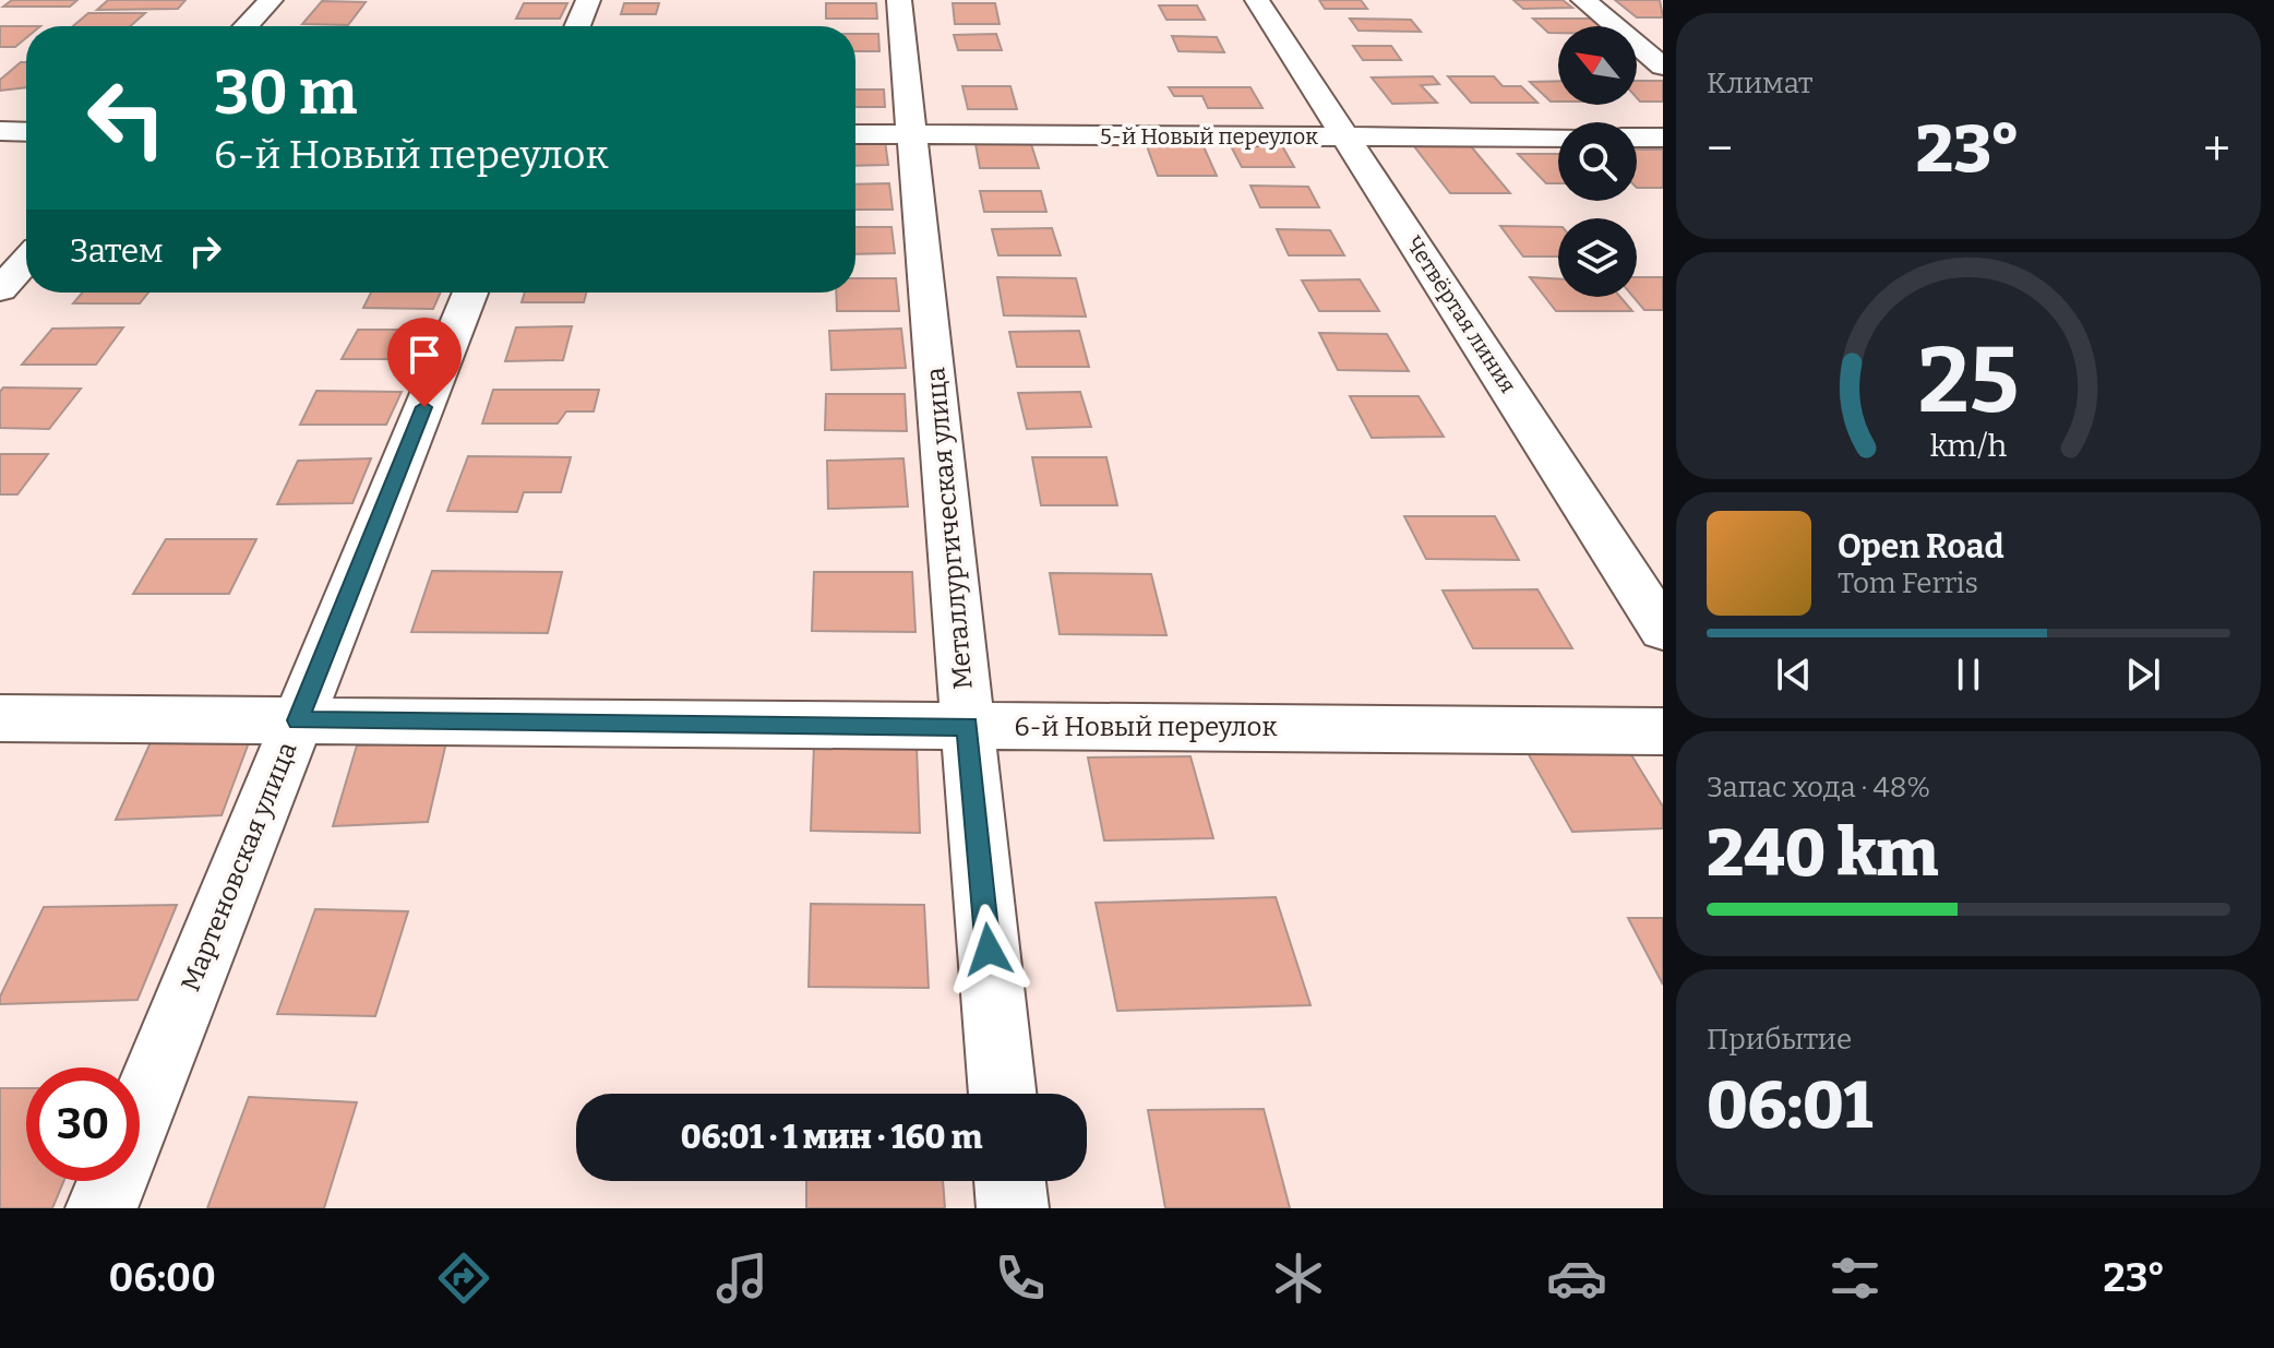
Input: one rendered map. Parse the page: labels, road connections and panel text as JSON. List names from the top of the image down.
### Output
{
  "streets": {
    "street": [
      "5-й Новый переулок",
      "Четвёртая линия",
      "Металлургическая улица",
      "6-й Новый переулок",
      "Мартеновская улица"
    ]
  },
  "crossings": [
    ["5-й Новый переулок", "Четвёртая линия"],
    ["5-й Новый переулок", "Металлургическая улица"],
    ["Металлургическая улица", "6-й Новый переулок"],
    ["6-й Новый переулок", "Мартеновская улица"]
  ],
  "north": "top left",
  "page": {
    "tile": [
      "Климат",
      ["Запас хода · 48%", "240 km"],
      ["Прибытие", "06:01"]
    ],
    "turn": ["30 m", "6-й Новый переулок"],
    "heat": ["−", "23°", "+"],
    "then": "Затем",
    "song": ["Open Road", "Tom Ferris"],
    "limit": "30",
    "trip": "06:01 · 1 мин · 160 m",
    "tabs": ["06:00", "23°"],
    "gauge": ["25", "km/h"]
  }
}
